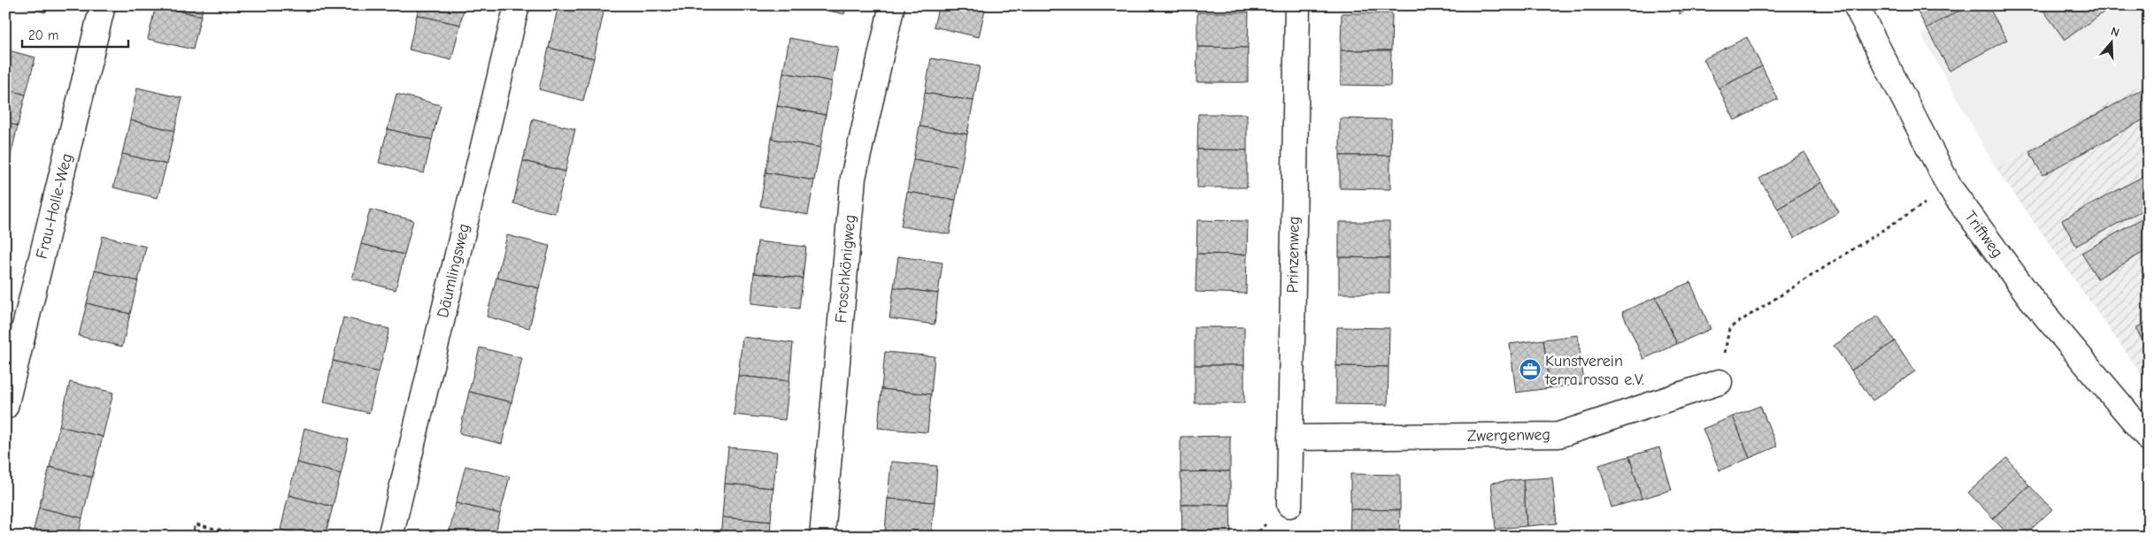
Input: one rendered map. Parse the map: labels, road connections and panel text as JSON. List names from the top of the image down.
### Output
{
  "streets": {
    "street": [
      "Frau-Holle-Weg",
      "Triftweg",
      "Prinzenweg",
      "Froschkönigweg",
      "Däumlingsweg",
      "Zwergenweg"
    ]
  },
  "crossings": [
    ["Prinzenweg", "Zwergenweg"]
  ],
  "places": {
    "office": ["Kunstverein terra rossa e.V."]
  },
  "scale_bar": "20 m",
  "north": "top"
}
